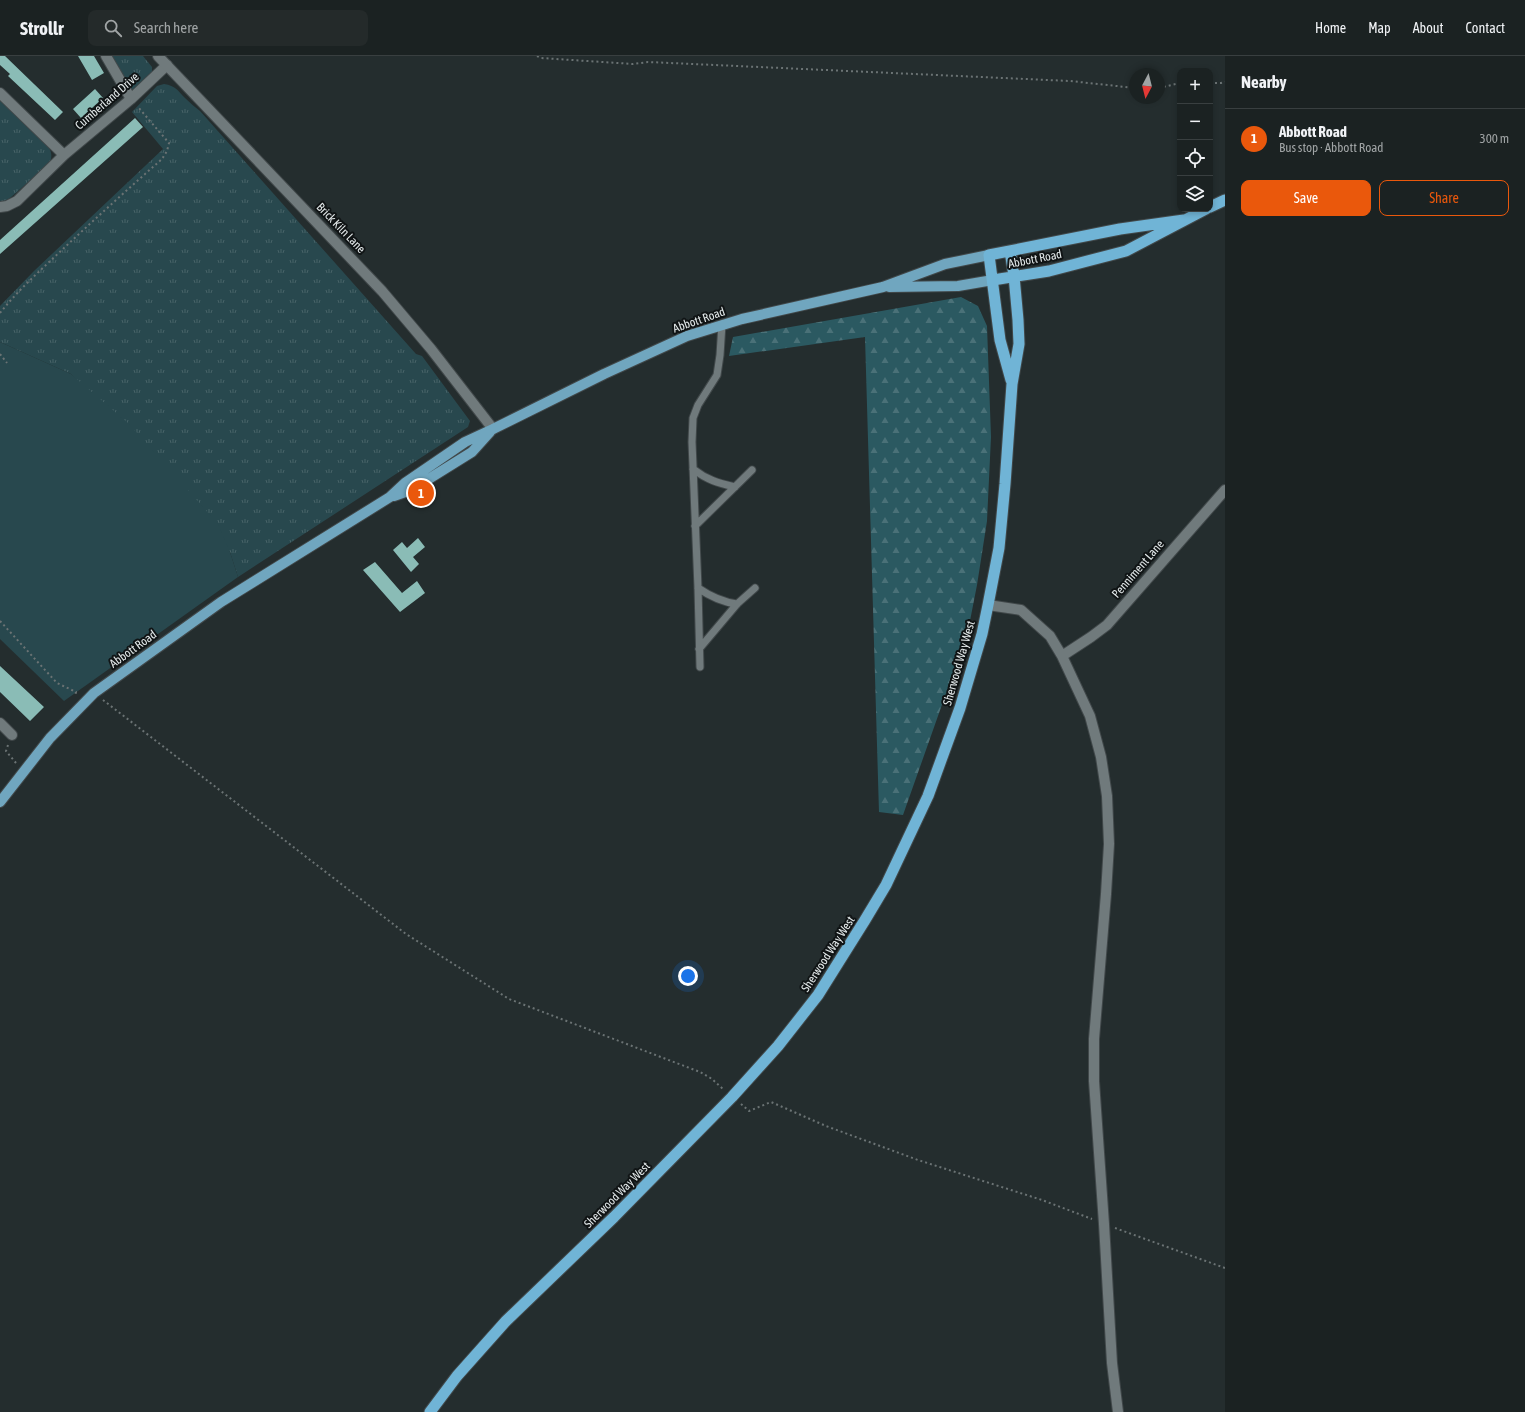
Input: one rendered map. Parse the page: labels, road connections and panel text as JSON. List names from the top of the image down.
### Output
{
  "streets": {
    "highway": ["Abbott Road", "Sherwood Way West"],
    "street": ["Cumberland Drive", "Brick Kiln Lane", "Penniment Lane"]
  },
  "crossings": [
    ["Cumberland Drive", "Brick Kiln Lane"],
    ["Brick Kiln Lane", "Abbott Road"],
    ["Abbott Road", "Sherwood Way West"]
  ],
  "north": "bottom",
  "page": {
    "header": "Strollr",
    "search": "Search here",
    "nav": [
      "Home",
      "Map",
      "About",
      "Contact"
    ],
    "heading": "Nearby",
    "map_buttons": ["+", "−"],
    "list": [
      {
        "mark": "1",
        "name": "Abbott Road",
        "note": "Bus stop · Abbott Road",
        "value": "300 m"
      }
    ],
    "buttons": ["Save", "Share"],
    "pins": "1"
  }
}
